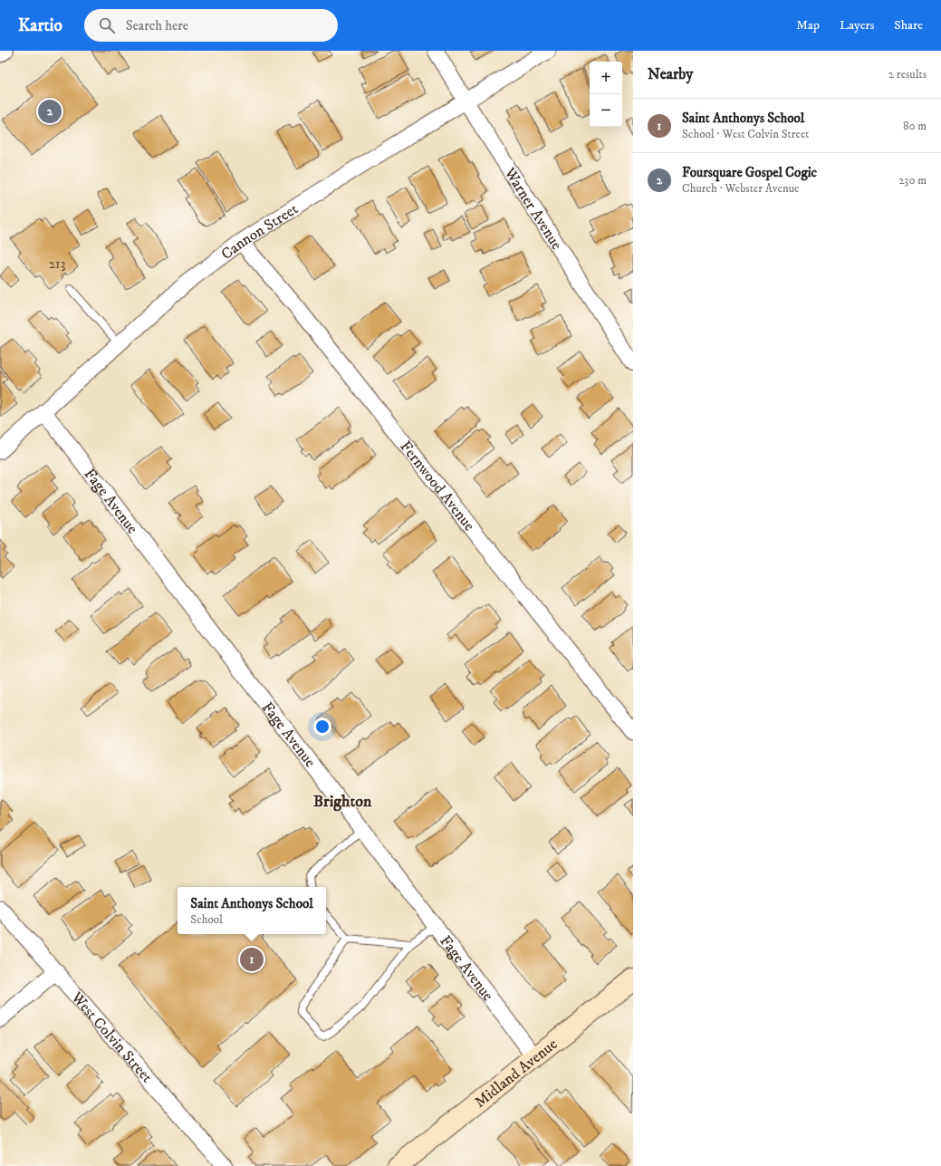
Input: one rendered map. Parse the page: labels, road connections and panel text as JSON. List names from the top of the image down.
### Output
{
  "streets": {
    "street": [
      "Warner Avenue",
      "Cannon Street",
      "Fernwood Avenue",
      "Fage Avenue",
      "West Colvin Street",
      "Midland Avenue"
    ]
  },
  "crossings": [
    ["Warner Avenue", "Cannon Street"],
    ["Cannon Street", "Fernwood Avenue"],
    ["Cannon Street", "Fage Avenue"],
    ["Fage Avenue", "Midland Avenue"]
  ],
  "districts": ["Brighton"],
  "house_numbers": ["213"],
  "page": {
    "header": "Kartio",
    "search": "Search here",
    "nav": ["Map", "Layers", "Share"],
    "heading": ["Nearby", "2 results"],
    "map_buttons": ["+", "−"],
    "pins": ["2", "1"],
    "list": [
      {
        "mark": "1",
        "name": "Saint Anthonys School",
        "note": "School · West Colvin Street",
        "value": "80 m"
      },
      {
        "mark": "2",
        "name": "Foursquare Gospel Cogic",
        "note": "Church · Webster Avenue",
        "value": "230 m"
      }
    ],
    "popup": ["Saint Anthonys School", "School"]
  }
}
